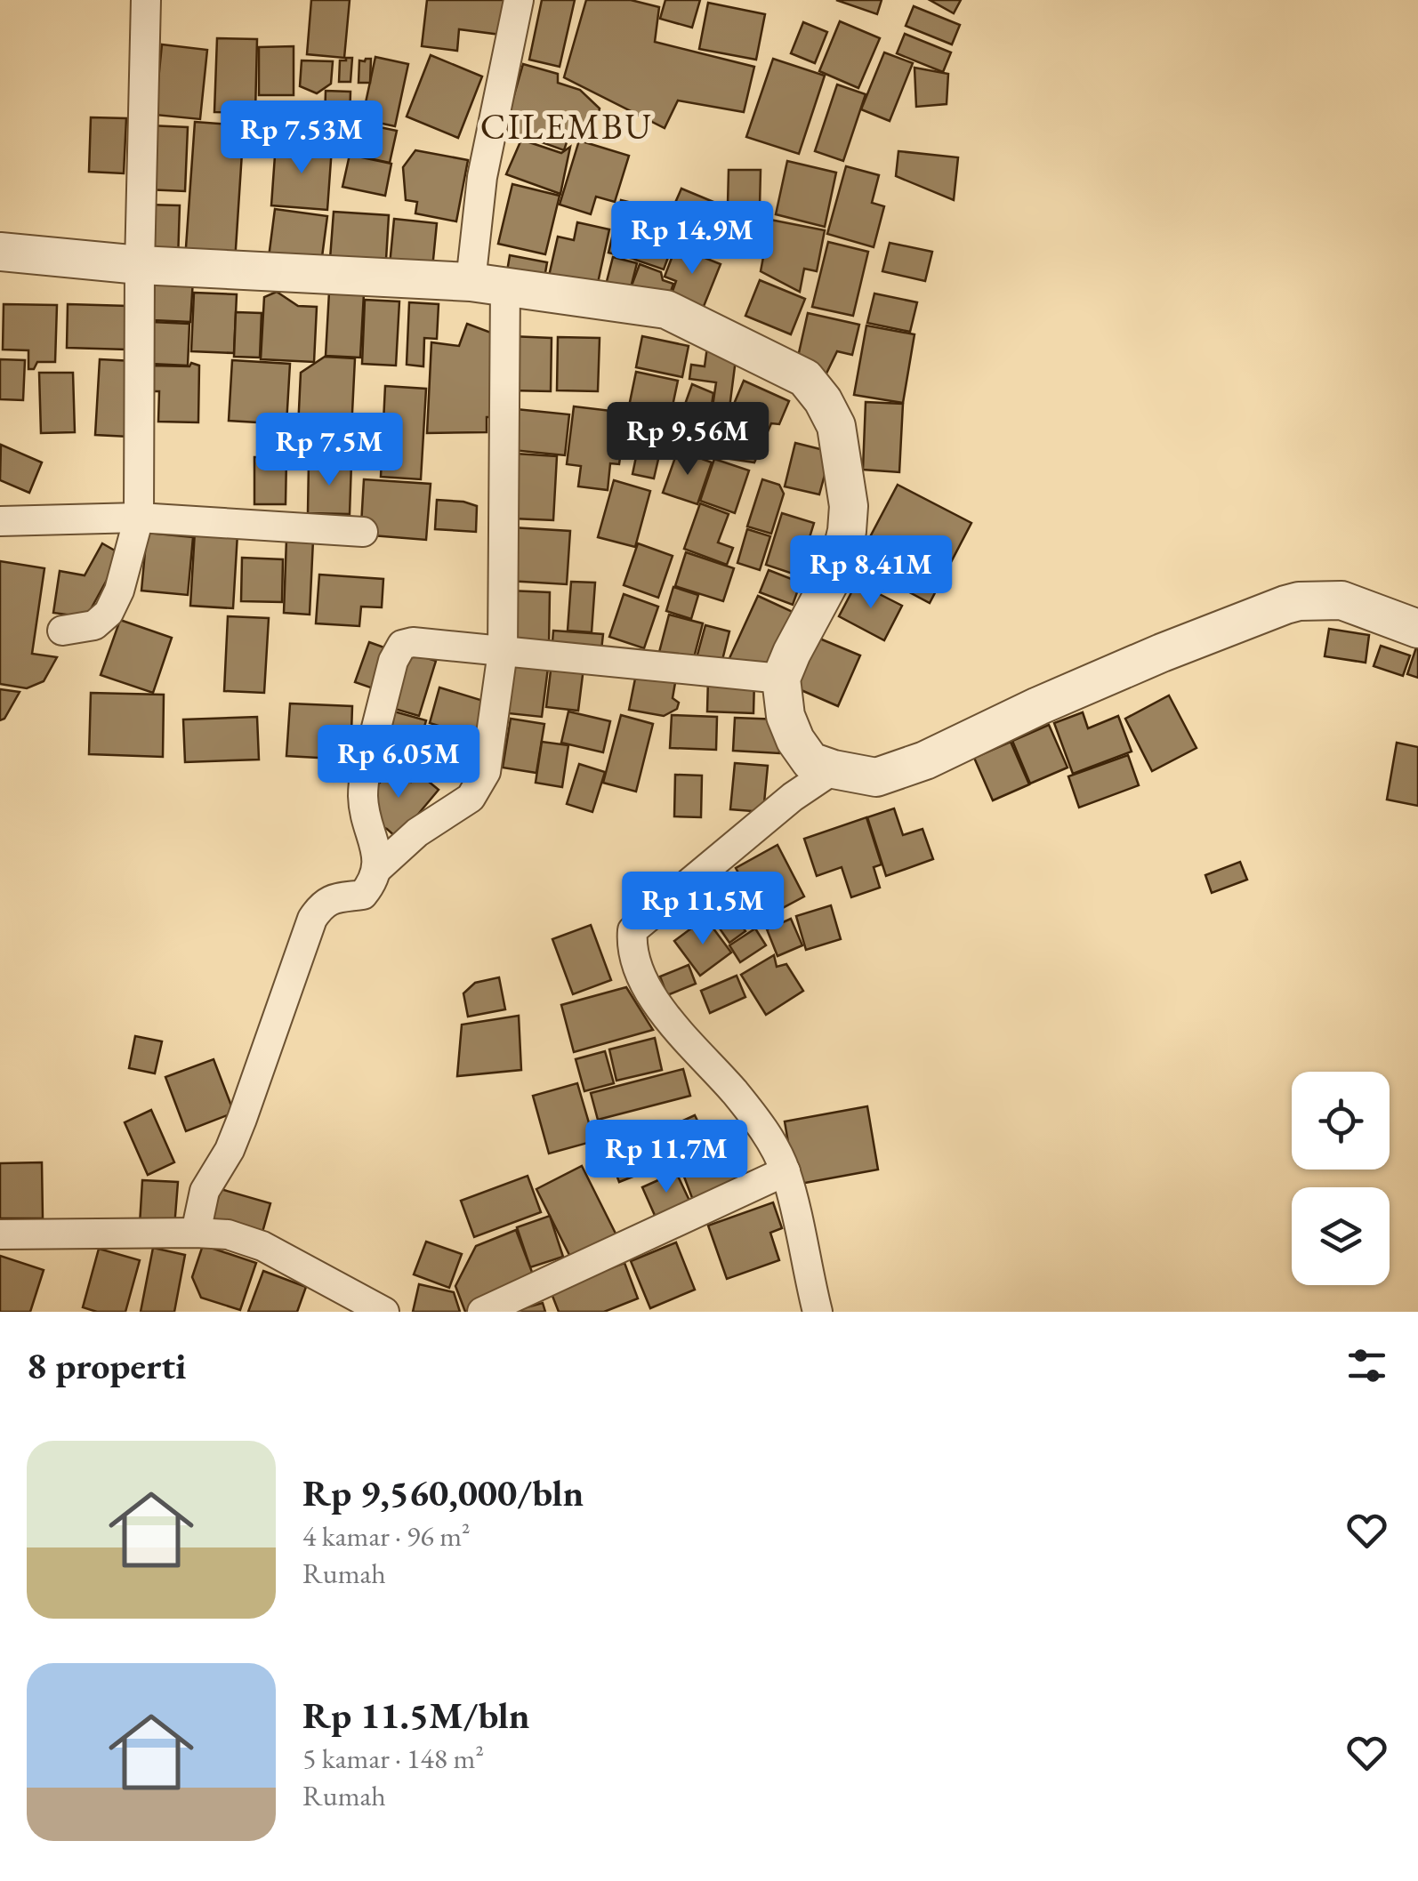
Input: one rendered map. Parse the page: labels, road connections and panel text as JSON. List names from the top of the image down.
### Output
{
  "districts": ["CILEMBU"],
  "page": {
    "price": [
      "Rp 7.53M",
      "Rp 14.9M",
      "Rp 9.56M",
      "Rp 7.5M",
      "Rp 8.41M",
      "Rp 6.05M",
      "Rp 11.5M",
      "Rp 11.7M"
    ],
    "heading": "8 properti",
    "list": [
      {
        "name": "Rp 9,560,000/bln",
        "note": "4 kamar · 96 m² · Rumah"
      },
      {
        "name": "Rp 11.5M/bln",
        "note": "5 kamar · 148 m² · Rumah"
      }
    ]
  }
}
